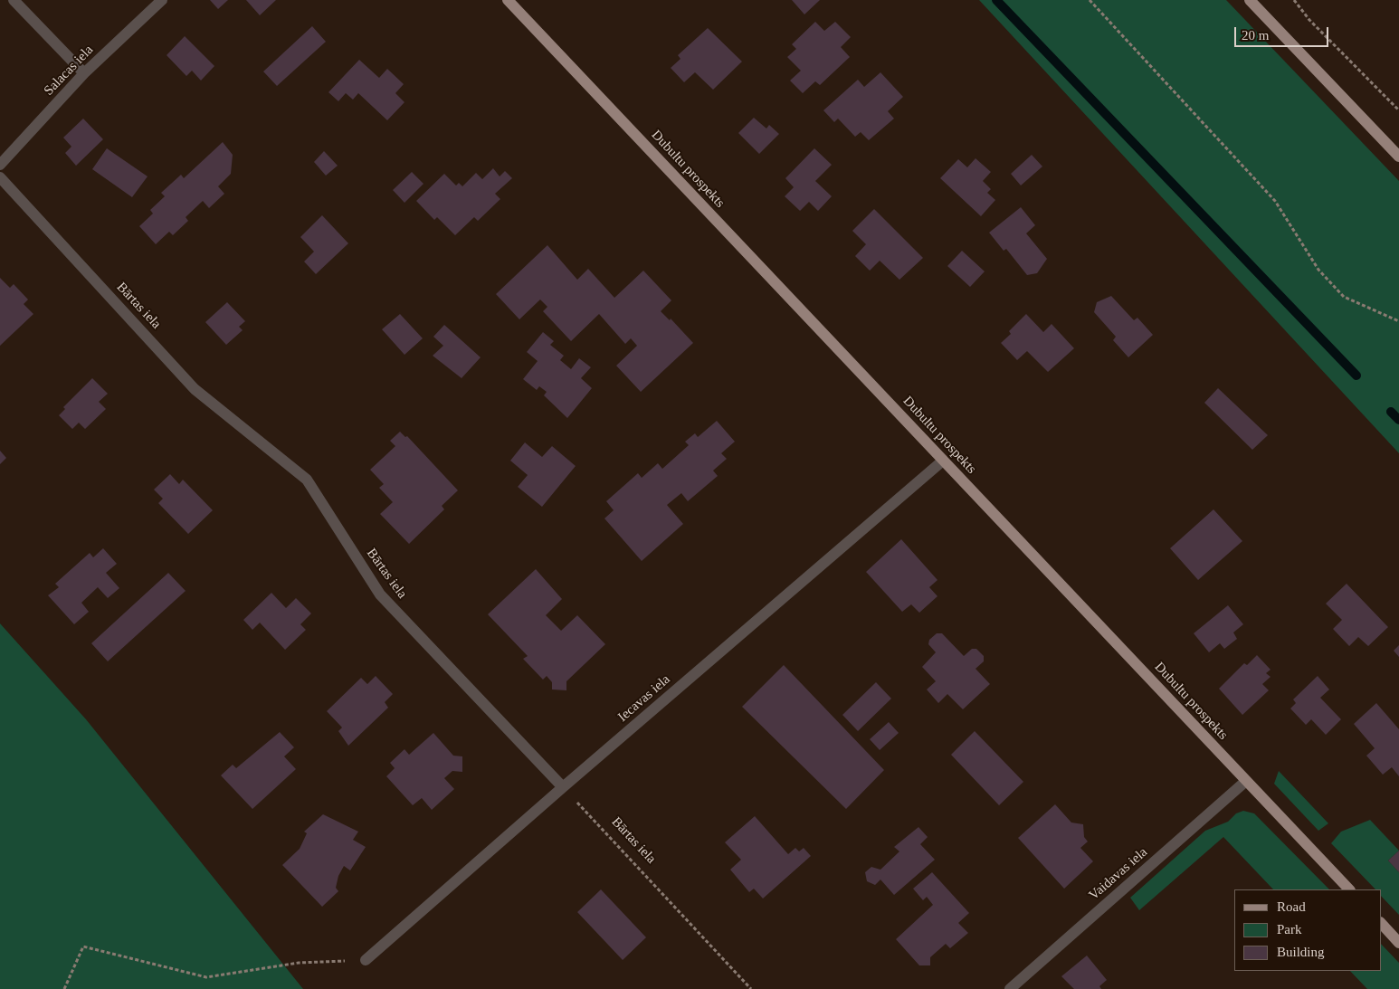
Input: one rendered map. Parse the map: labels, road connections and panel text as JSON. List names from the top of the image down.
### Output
{
  "streets": {
    "main road": ["Dubultu prospekts"],
    "street": [
      "Salacas iela",
      "Bārtas iela",
      "Iecavas iela",
      "Vaidavas iela"
    ]
  },
  "crossings": [
    ["Dubultu prospekts", "Iecavas iela"],
    ["Dubultu prospekts", "Vaidavas iela"],
    ["Bārtas iela", "Iecavas iela"]
  ],
  "legend": ["Road", "Park", "Building"],
  "scale_bar": "20 m"
}
